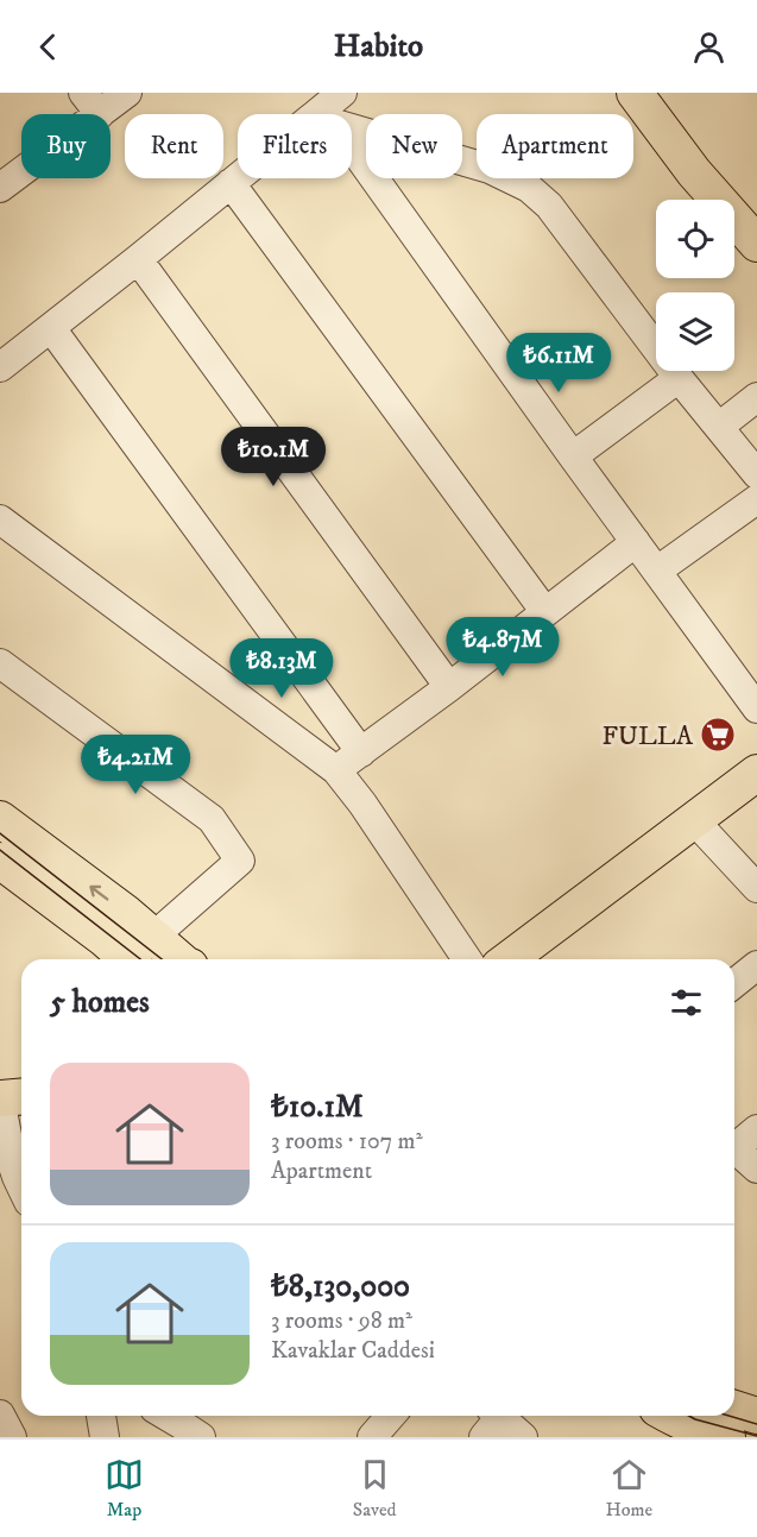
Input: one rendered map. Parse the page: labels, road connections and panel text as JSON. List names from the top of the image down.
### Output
{
  "places": {
    "supermarket": ["FULLA"]
  },
  "page": {
    "header": "Habito",
    "chip": [
      "Buy",
      "Rent",
      "Filters",
      "New",
      "Apartment"
    ],
    "price": [
      "₺6.11M",
      "₺10.1M",
      "₺4.87M",
      "₺8.13M",
      "₺4.21M"
    ],
    "heading": "5 homes",
    "list": [
      {
        "name": "₺10.1M",
        "note": "3 rooms · 107 m² · Apartment"
      },
      {
        "name": "₺8,130,000",
        "note": "3 rooms · 98 m² · Kavaklar Caddesi"
      }
    ],
    "tabs": ["Map", "Saved", "Home"]
  }
}
